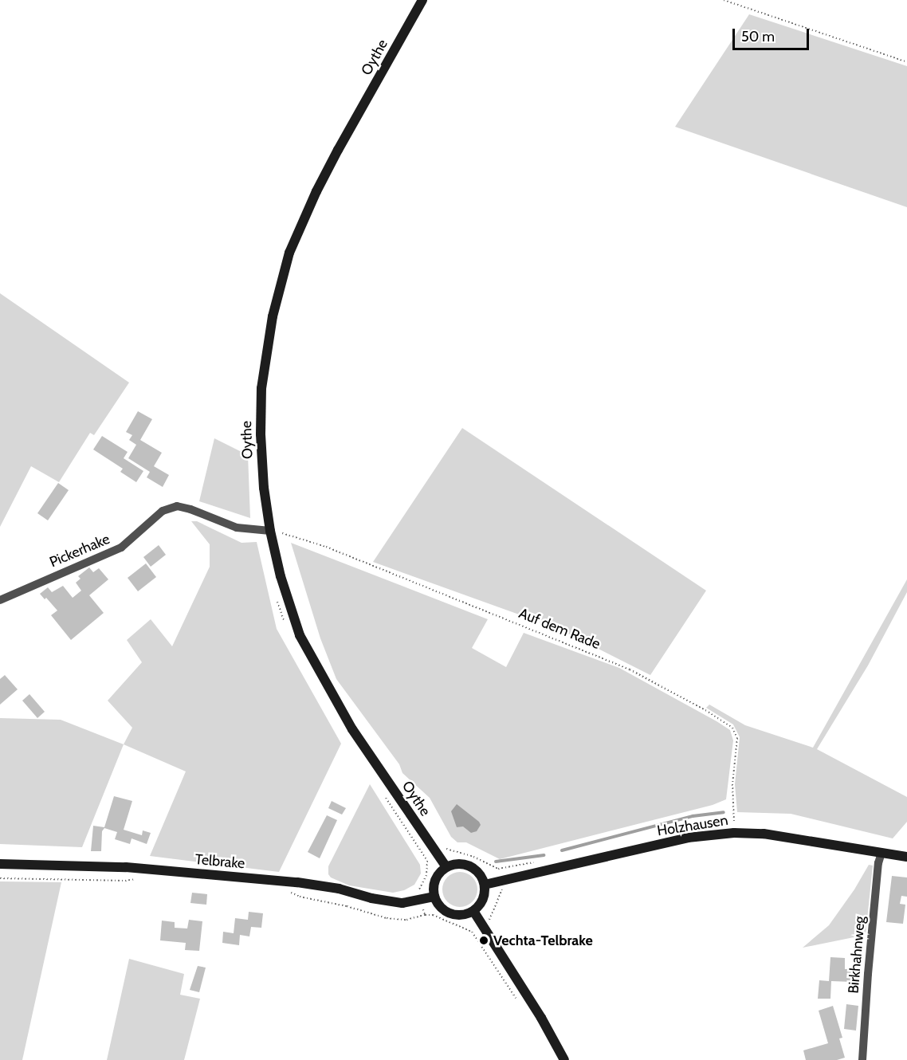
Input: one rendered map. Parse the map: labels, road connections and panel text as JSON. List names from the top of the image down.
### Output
{
  "streets": {
    "main road": ["Oythe", "Holzhausen", "Telbrake"],
    "street": ["Pickerhake", "Birkhahnweg"],
    "path": ["Auf dem Rade"]
  },
  "crossings": [
    ["Oythe", "Pickerhake"],
    ["Oythe", "Auf dem Rade"],
    ["Oythe", "Holzhausen"],
    ["Oythe", "Telbrake"],
    ["Pickerhake", "Auf dem Rade"],
    ["Auf dem Rade", "Holzhausen"],
    ["Holzhausen", "Telbrake"],
    ["Holzhausen", "Birkhahnweg"]
  ],
  "places": ["Vechta-Telbrake"],
  "scale_bar": "50 m"
}
